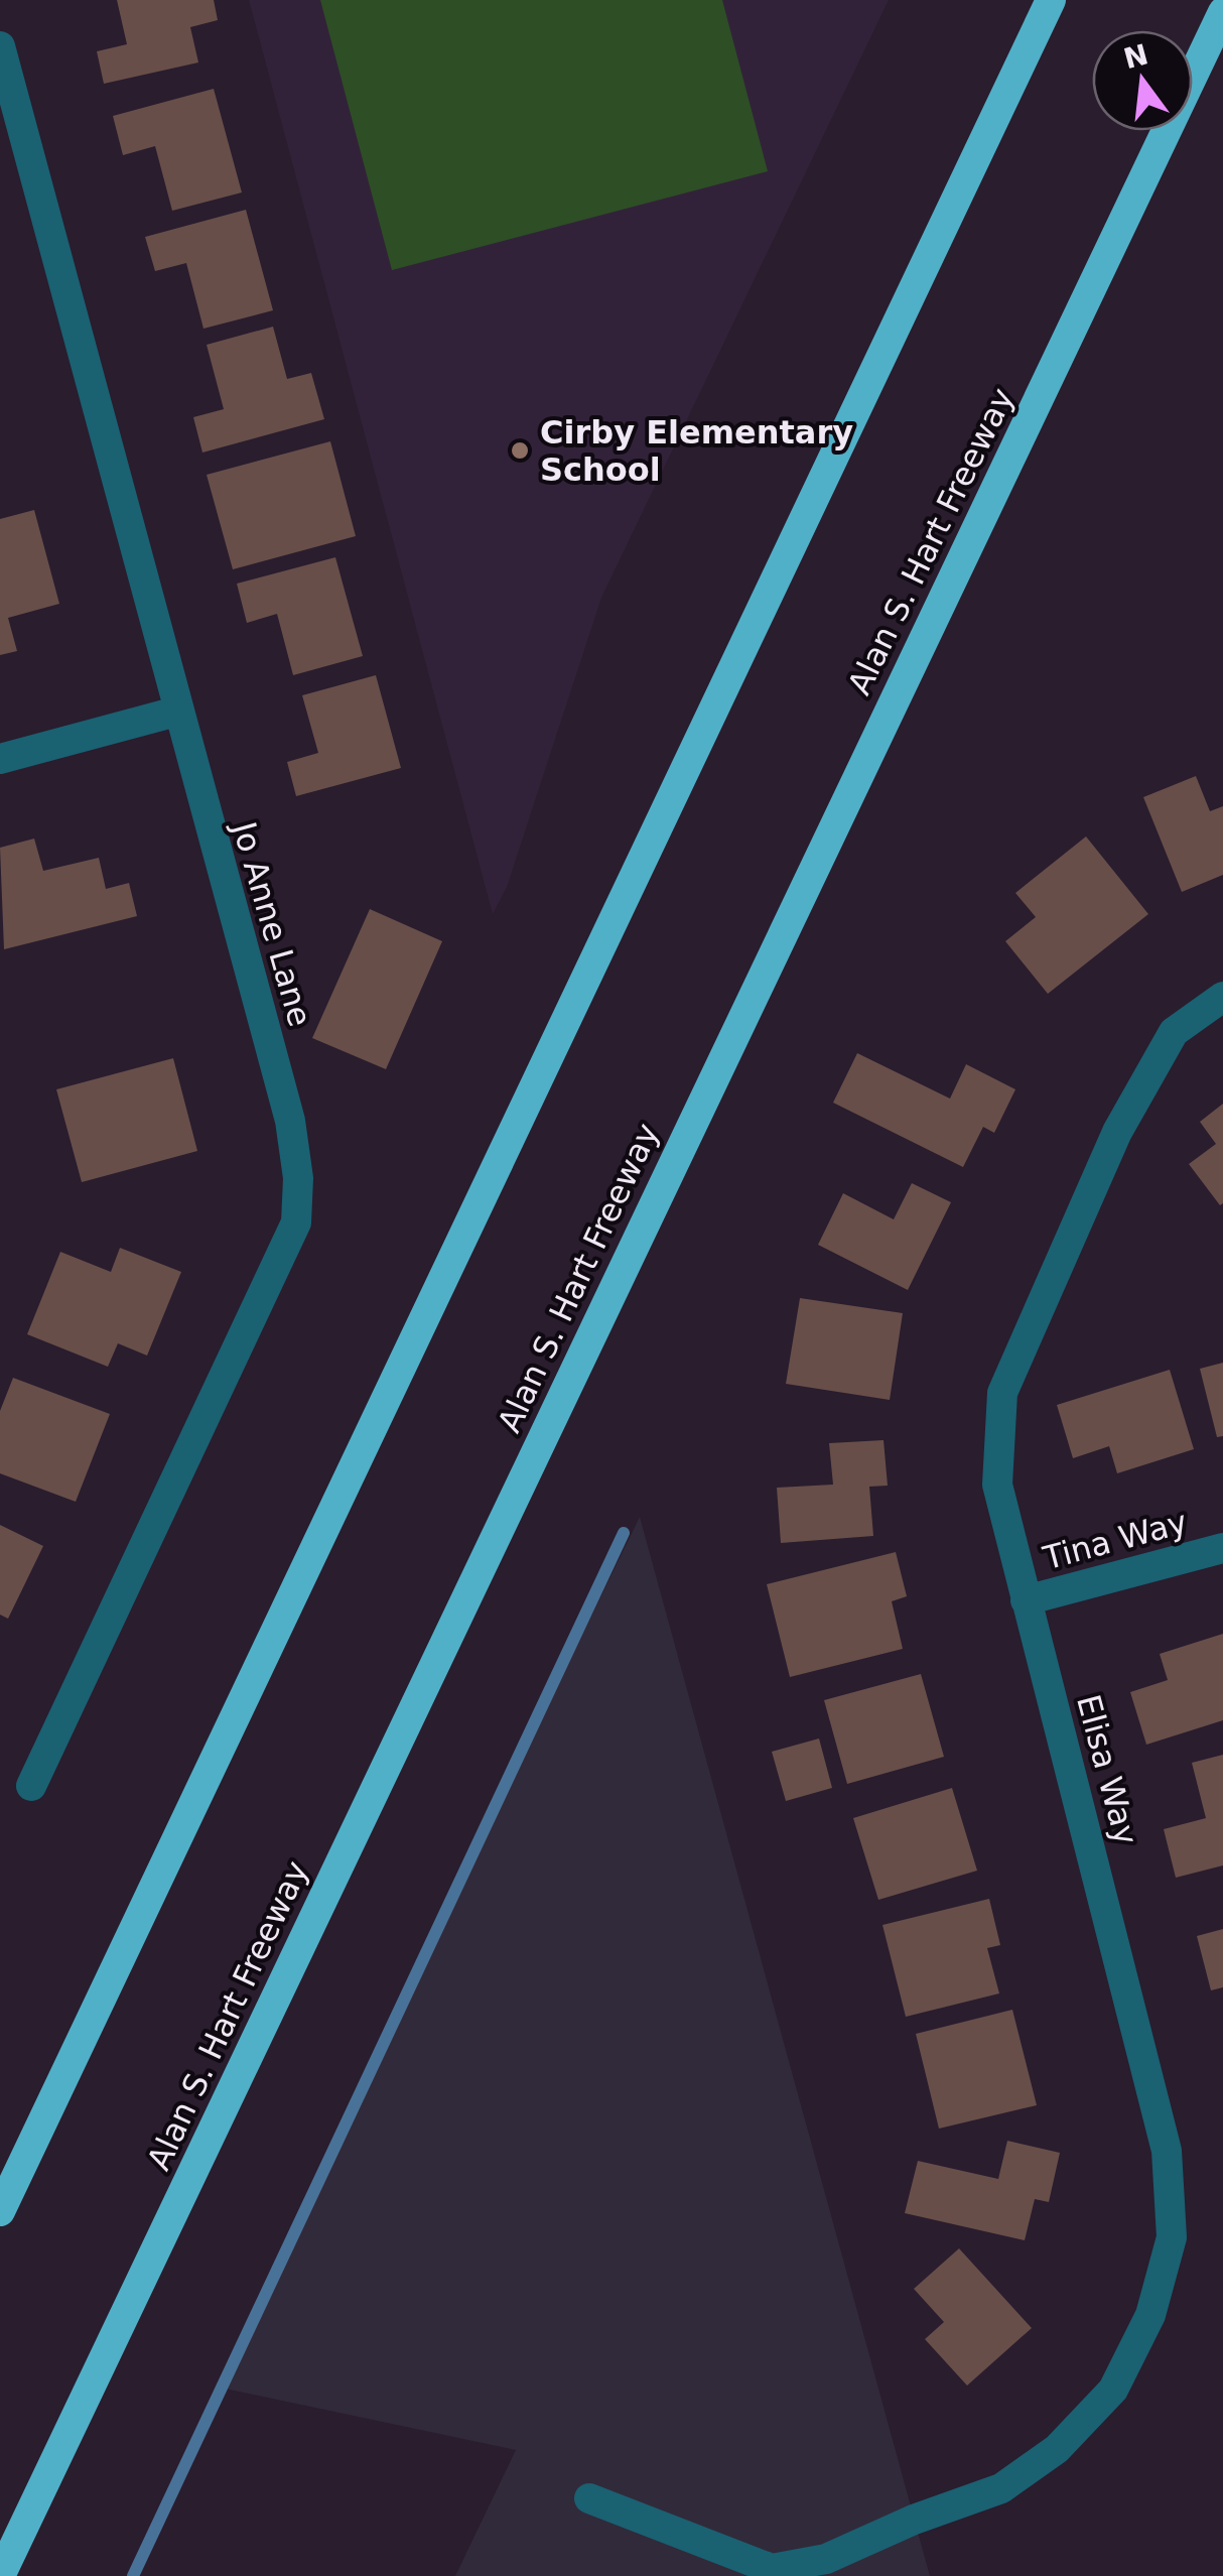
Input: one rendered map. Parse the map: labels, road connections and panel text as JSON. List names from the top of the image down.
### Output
{
  "streets": {
    "highway": ["Alan S. Hart Freeway"],
    "street": ["Jo Anne Lane", "Tina Way", "Elisa Way"]
  },
  "crossings": [
    ["Tina Way", "Elisa Way"]
  ],
  "places": ["Cirby Elementary School"],
  "north": "top"
}
